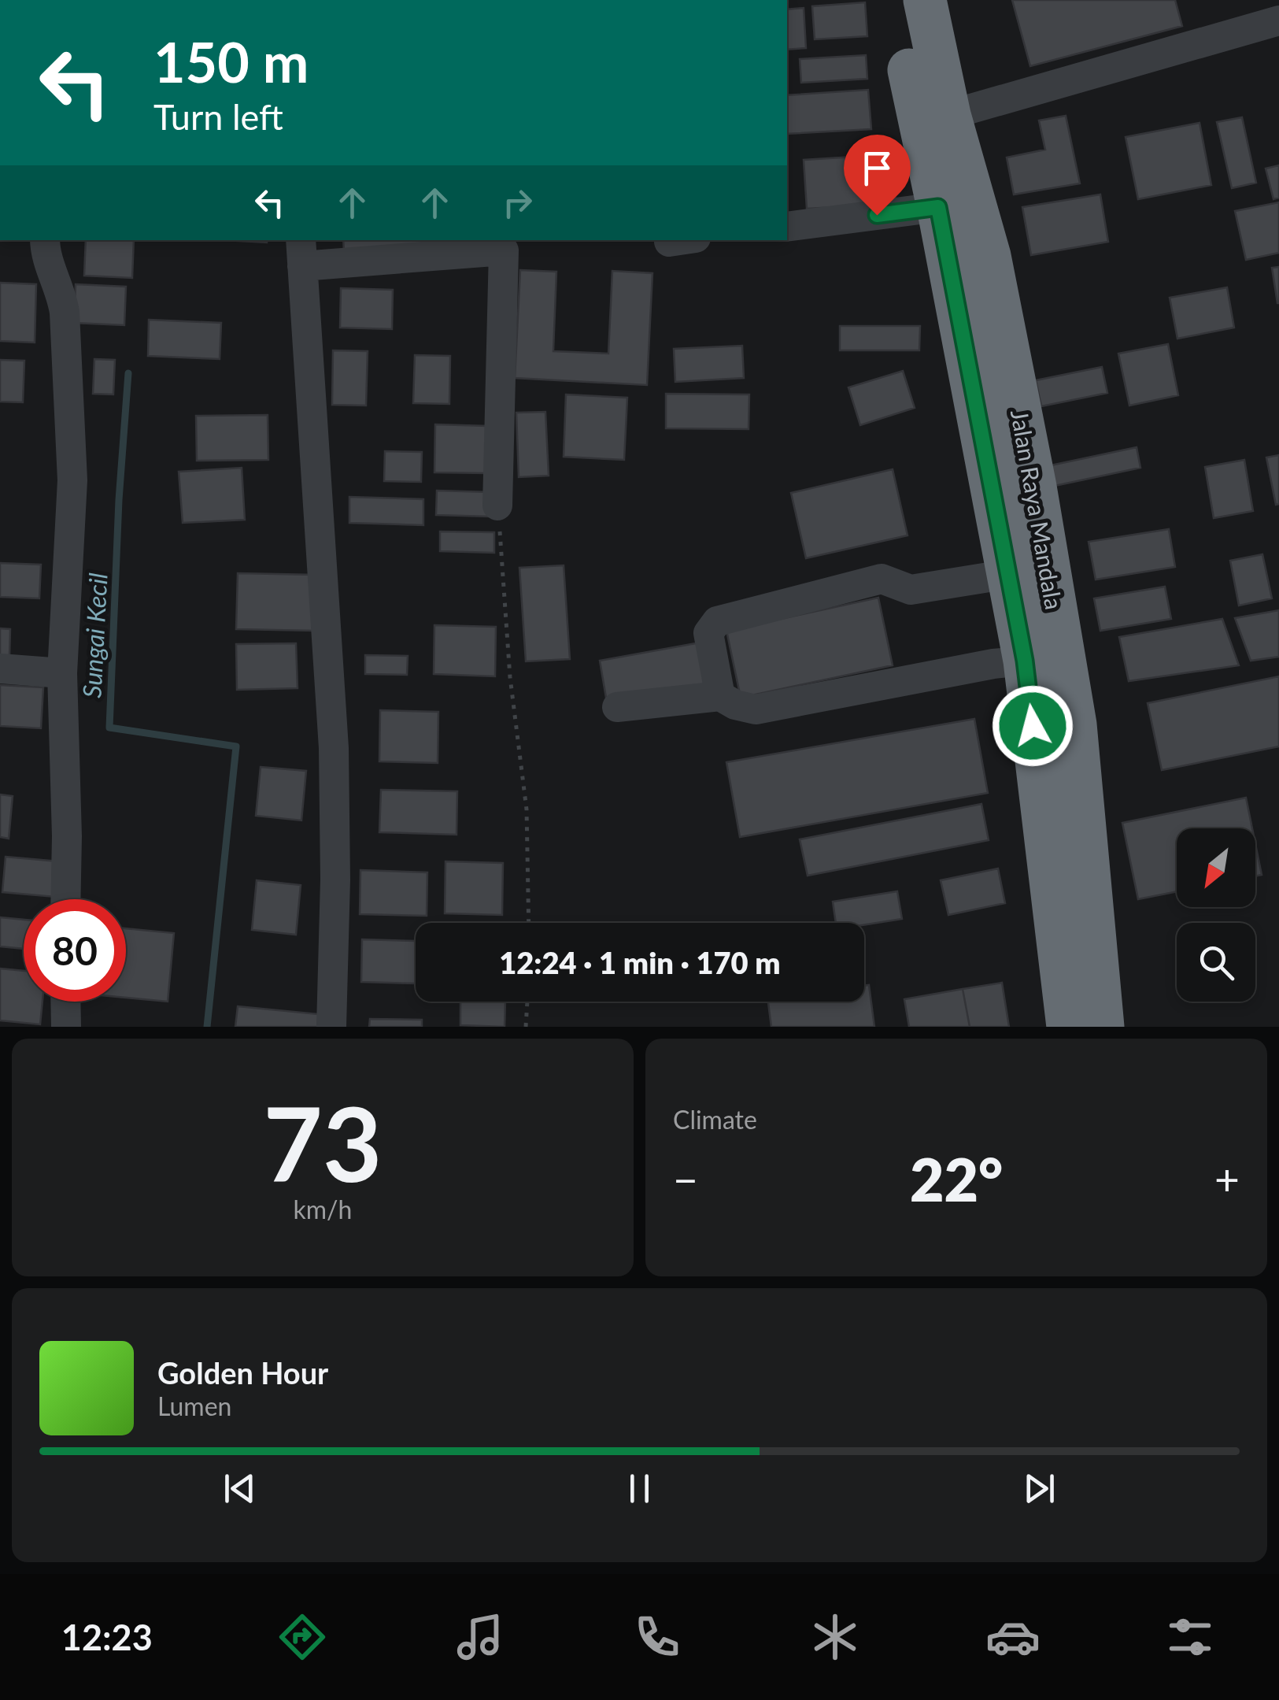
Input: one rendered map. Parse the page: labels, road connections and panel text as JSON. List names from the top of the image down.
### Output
{
  "streets": {
    "highway": ["Jalan Raya Mandala"]
  },
  "water": ["Sungai Kecil"],
  "north": "bottom left",
  "page": {
    "turn": ["150 m", "Turn left"],
    "limit": "80",
    "trip": "12:24 · 1 min · 170 m",
    "tile": [
      ["73", "km/h"],
      "Climate"
    ],
    "heat": ["−", "22°", "+"],
    "song": ["Golden Hour", "Lumen"],
    "tabs": "12:23"
  }
}
